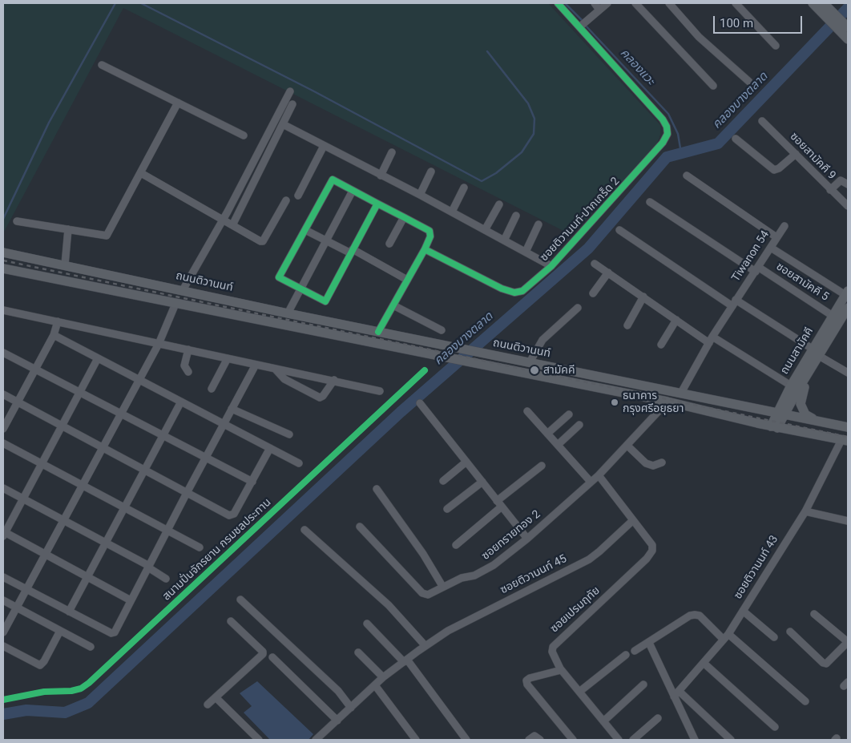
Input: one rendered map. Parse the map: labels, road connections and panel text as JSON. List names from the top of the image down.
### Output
{
  "streets": {
    "main road": ["ถนนติวานนท์", "ถนนสามัคคี"],
    "street": [
      "ซอยสามัคคี 9",
      "ซอยติวานนท์-ปากเกร็ด 2",
      "Tiwanon 54",
      "ซอยสามัคคี 5",
      "ซอยทรายทอง 2",
      "ซอยติวานนท์ 43",
      "ซอยติวานนท์ 45",
      "ซอยเปรมฤทัย"
    ],
    "cycle path": ["สนามปั่นจักรยาน กรมชลประทาน"]
  },
  "crossings": [
    ["Tiwanon 54", "ถนนติวานนท์"],
    ["Tiwanon 54", "ซอยสามัคคี 5"],
    ["ถนนติวานนท์", "ถนนสามัคคี"],
    ["ถนนติวานนท์", "ซอยติวานนท์ 43"],
    ["ซอยสามัคคี 5", "ถนนสามัคคี"],
    ["ซอยติวานนท์ 45", "ซอยเปรมฤทัย"]
  ],
  "water": ["คลองแวะ", "คลองบางตลาด"],
  "places": ["สามัคคี", "ธนาคาร กรุงศรีอยุธยา"],
  "scale_bar": "100 m"
}
